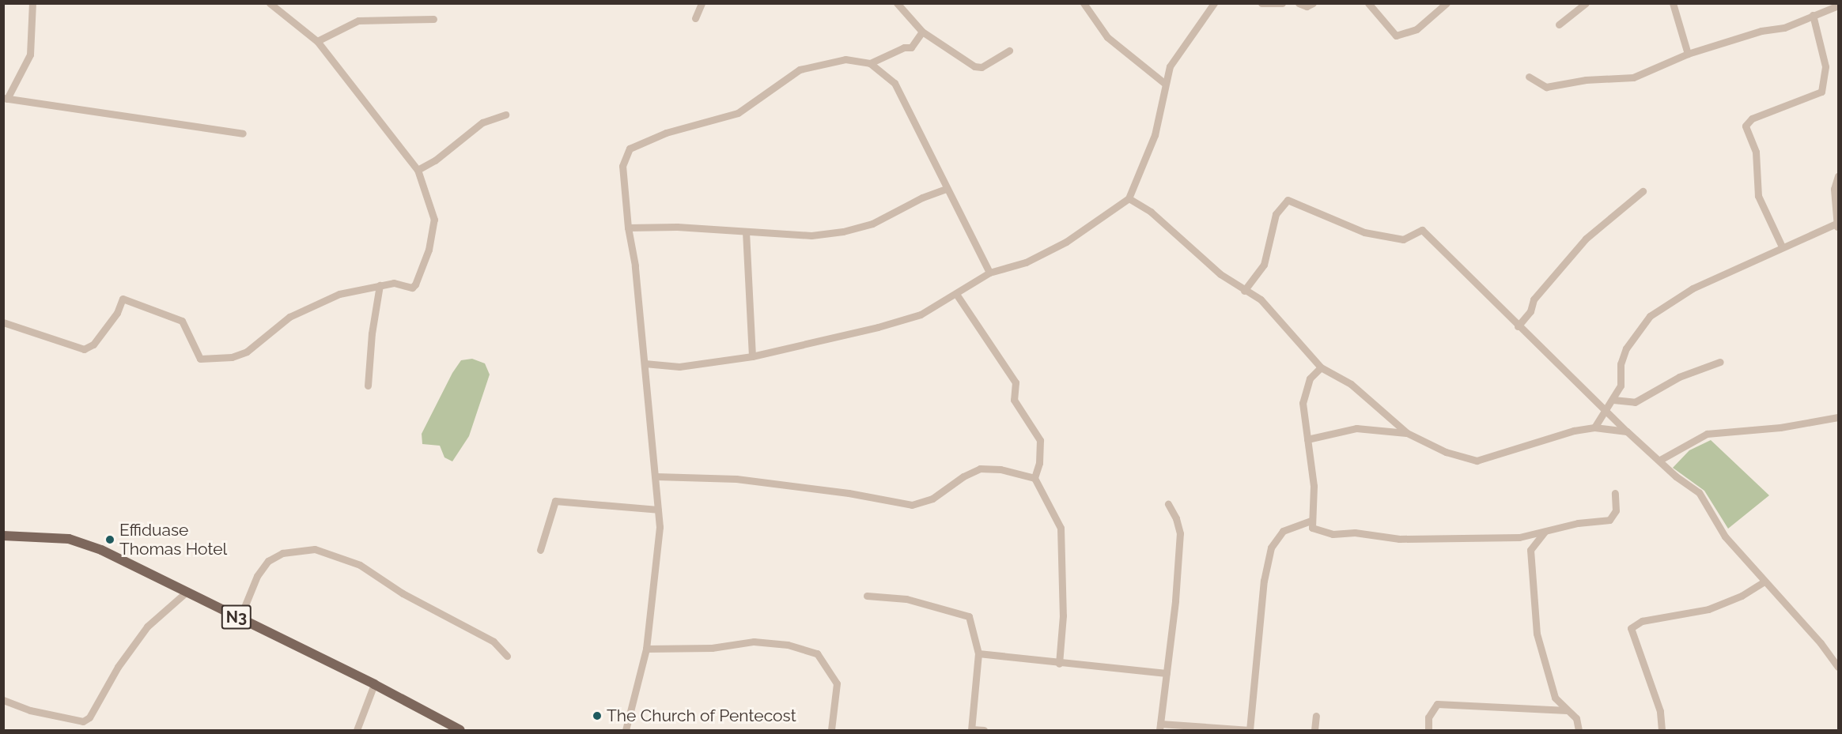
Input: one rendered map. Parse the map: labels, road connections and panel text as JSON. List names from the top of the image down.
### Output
{
  "streets": {
    "main road": ["N3"]
  },
  "places": ["Effiduase Thomas Hotel", "The Church of Pentecost"]
}
